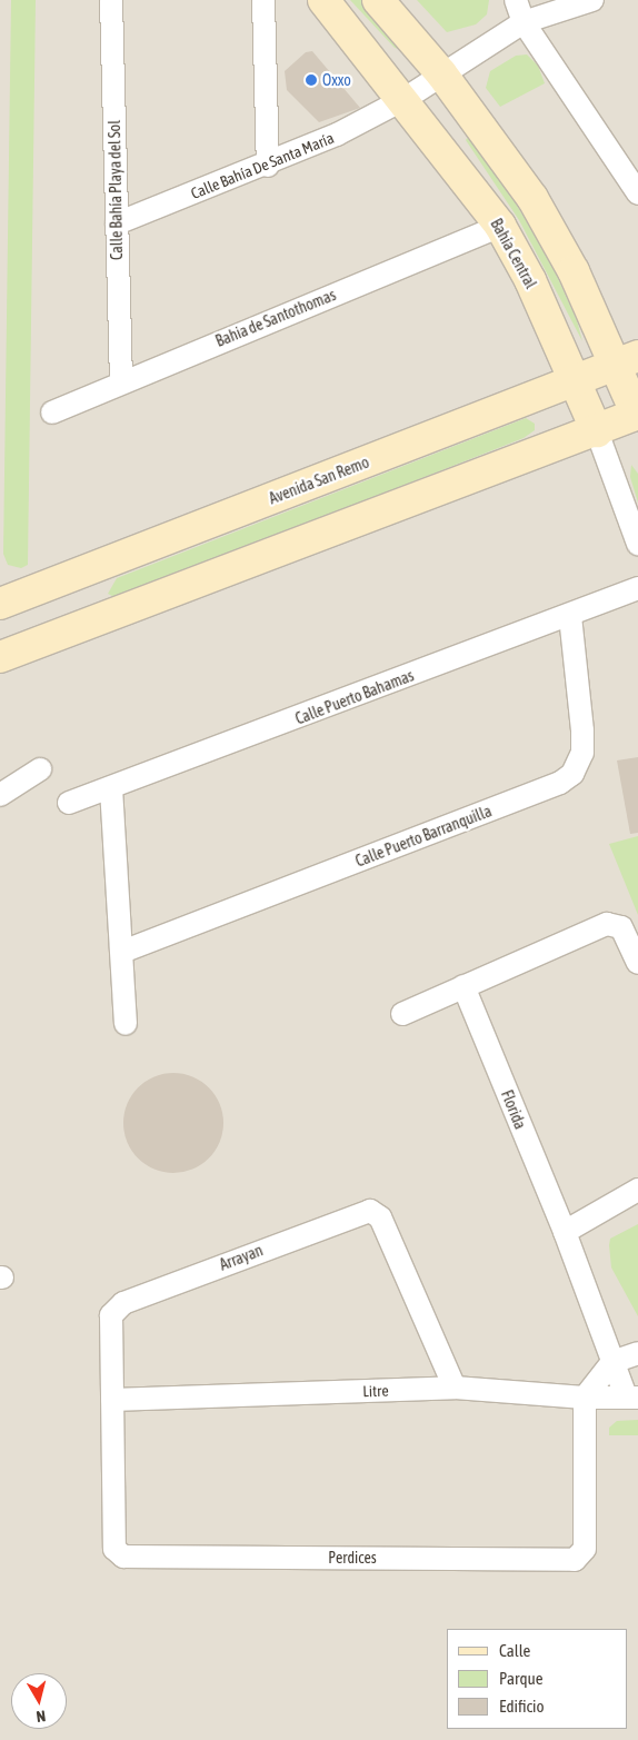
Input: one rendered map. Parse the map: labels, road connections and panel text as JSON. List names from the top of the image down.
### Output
{
  "streets": {
    "street": [
      "Calle Bahía De Santa María",
      "Calle Bahía Playa del Sol",
      "Bahía Central",
      "Bahia de Santothomas",
      "Avenida San Remo",
      "Calle Puerto Bahamas",
      "Calle Puerto Barranquilla",
      "Florida",
      "Arrayan",
      "Litre",
      "Perdices"
    ]
  },
  "crossings": [
    ["Calle Bahía De Santa María", "Calle Bahía Playa del Sol"],
    ["Calle Bahía De Santa María", "Bahía Central"],
    ["Calle Bahía Playa del Sol", "Bahia de Santothomas"],
    ["Bahía Central", "Bahia de Santothomas"],
    ["Bahía Central", "Avenida San Remo"],
    ["Calle Puerto Bahamas", "Calle Puerto Barranquilla"],
    ["Florida", "Litre"],
    ["Arrayan", "Litre"],
    ["Arrayan", "Perdices"],
    ["Litre", "Perdices"]
  ],
  "places": ["Oxxo"],
  "legend": ["Calle", "Parque", "Edificio"],
  "north": "bottom"
}
